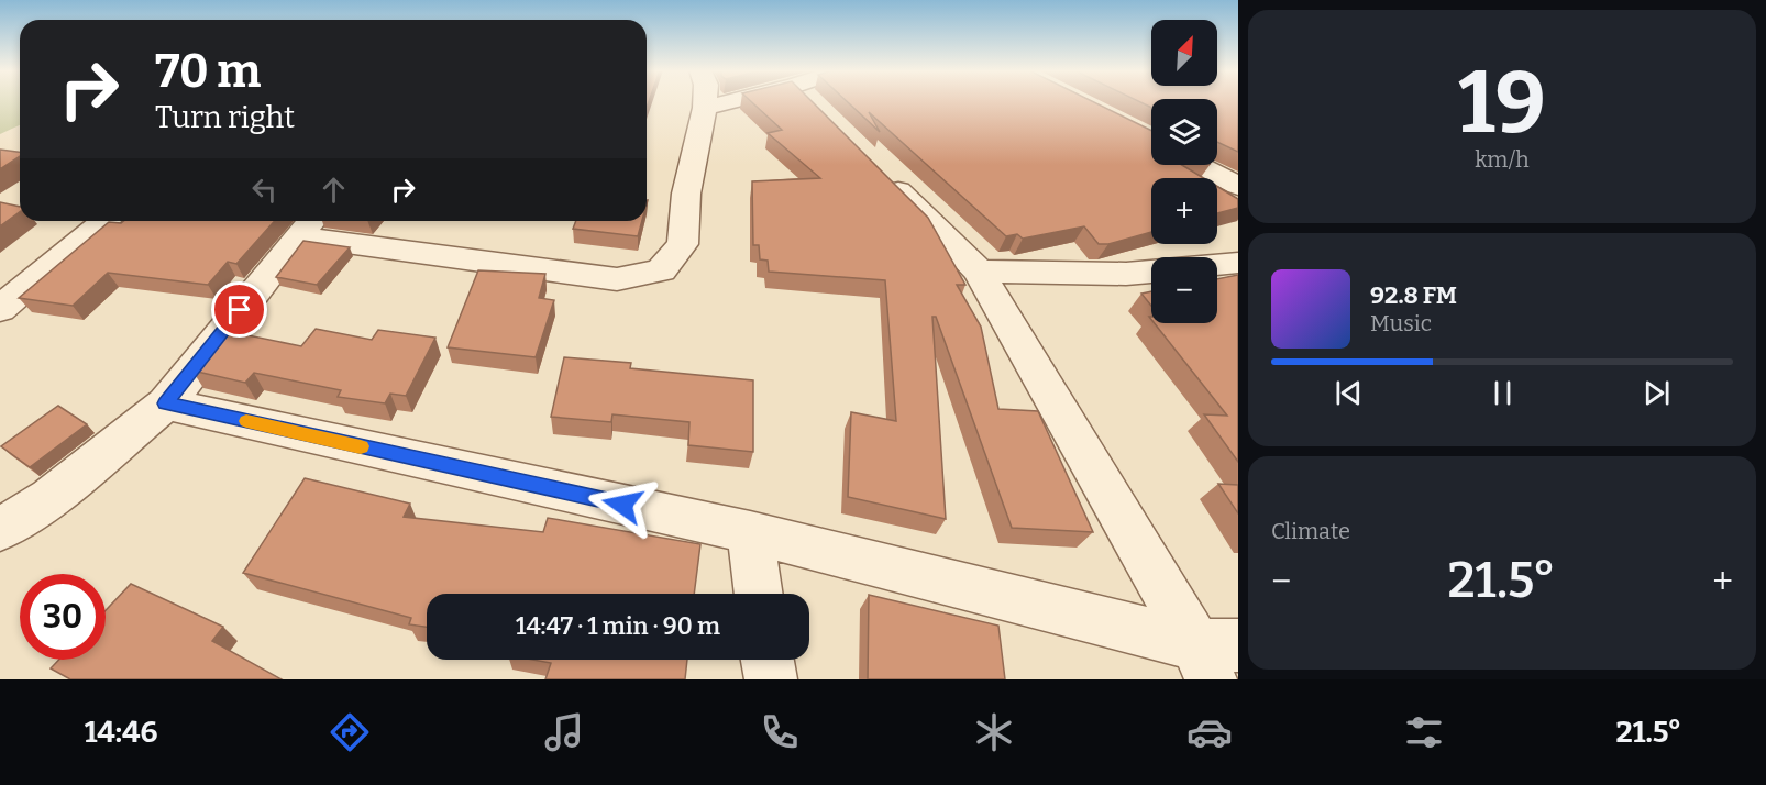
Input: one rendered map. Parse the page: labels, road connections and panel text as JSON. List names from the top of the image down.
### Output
{
  "north": "top right",
  "page": {
    "tile": [
      ["19", "km/h"],
      "Climate"
    ],
    "map_buttons": ["+", "−"],
    "turn": ["70 m", "Turn right"],
    "song": ["92.8 FM", "Music"],
    "heat": ["−", "21.5°", "+"],
    "limit": "30",
    "trip": "14:47 · 1 min · 90 m",
    "tabs": ["14:46", "21.5°"]
  }
}
